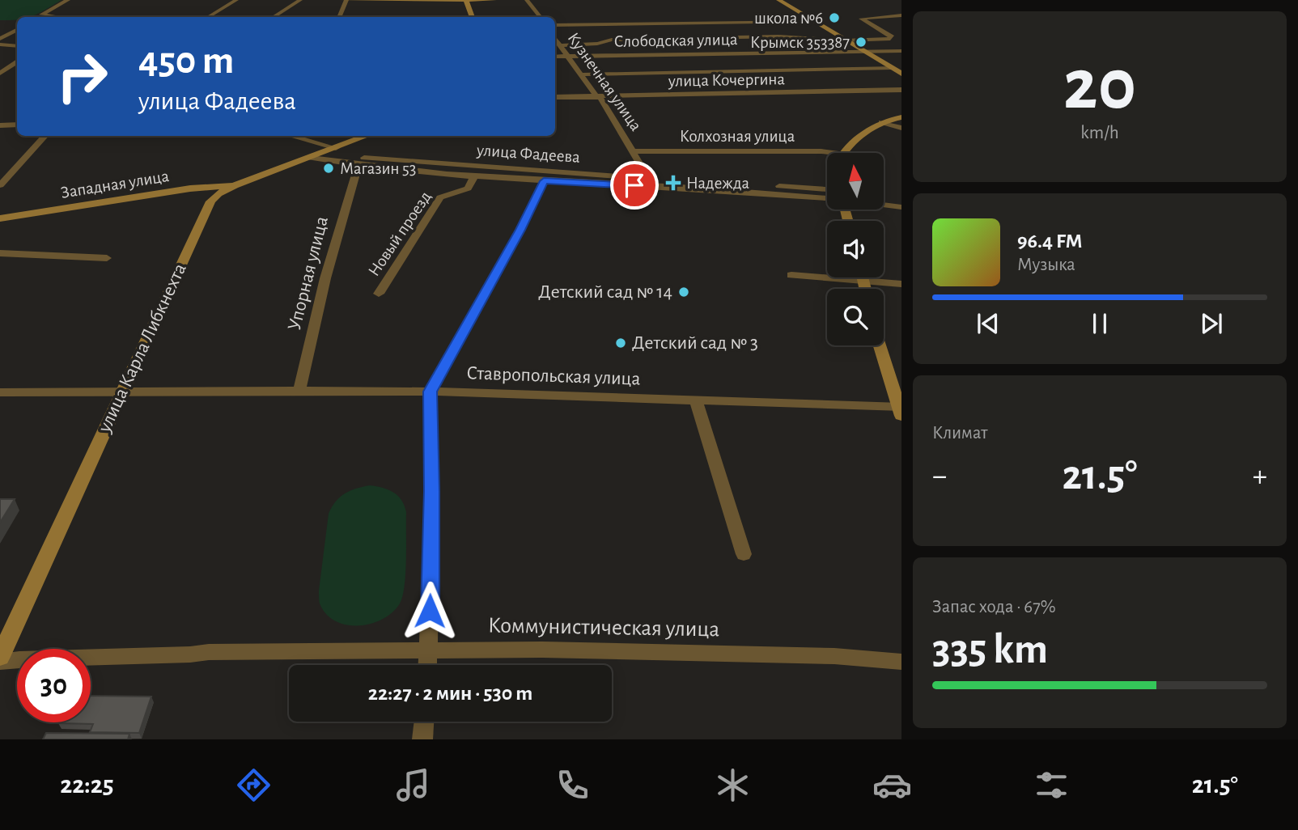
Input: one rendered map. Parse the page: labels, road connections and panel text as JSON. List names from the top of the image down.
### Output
{
  "streets": {
    "main road": ["Колхозная улица", "Западная улица", "улица Карла Либкнехта"],
    "street": [
      "Слободская улица",
      "улица Кочергина",
      "Кузнечная улица",
      "улица Фадеева",
      "Новый проезд",
      "Упорная улица",
      "Ставропольская улица",
      "Коммунистическая улица"
    ]
  },
  "crossings": [
    ["Слободская улица", "Кузнечная улица"],
    ["улица Кочергина", "Кузнечная улица"],
    ["Кузнечная улица", "Колхозная улица"],
    ["Кузнечная улица", "улица Фадеева"],
    ["улица Фадеева", "Новый проезд"],
    ["улица Фадеева", "Упорная улица"],
    ["улица Фадеева", "улица Карла Либкнехта"],
    ["Западная улица", "улица Карла Либкнехта"],
    ["Упорная улица", "Ставропольская улица"],
    ["улица Карла Либкнехта", "Ставропольская улица"]
  ],
  "places": {
    "other": [
      "школа №6",
      "Крымск 353387",
      "Магазин 53",
      "Детский сад № 14",
      "Детский сад № 3"
    ],
    "health": ["Надежда"]
  },
  "north": "top",
  "page": {
    "tile": [
      ["20", "km/h"],
      "Климат",
      ["Запас хода · 67%", "335 km"]
    ],
    "turn": ["450 m", "улица Фадеева"],
    "song": ["96.4 FM", "Музыка"],
    "heat": ["−", "21.5°", "+"],
    "limit": "30",
    "trip": "22:27 · 2 мин · 530 m",
    "tabs": ["22:25", "21.5°"]
  }
}
